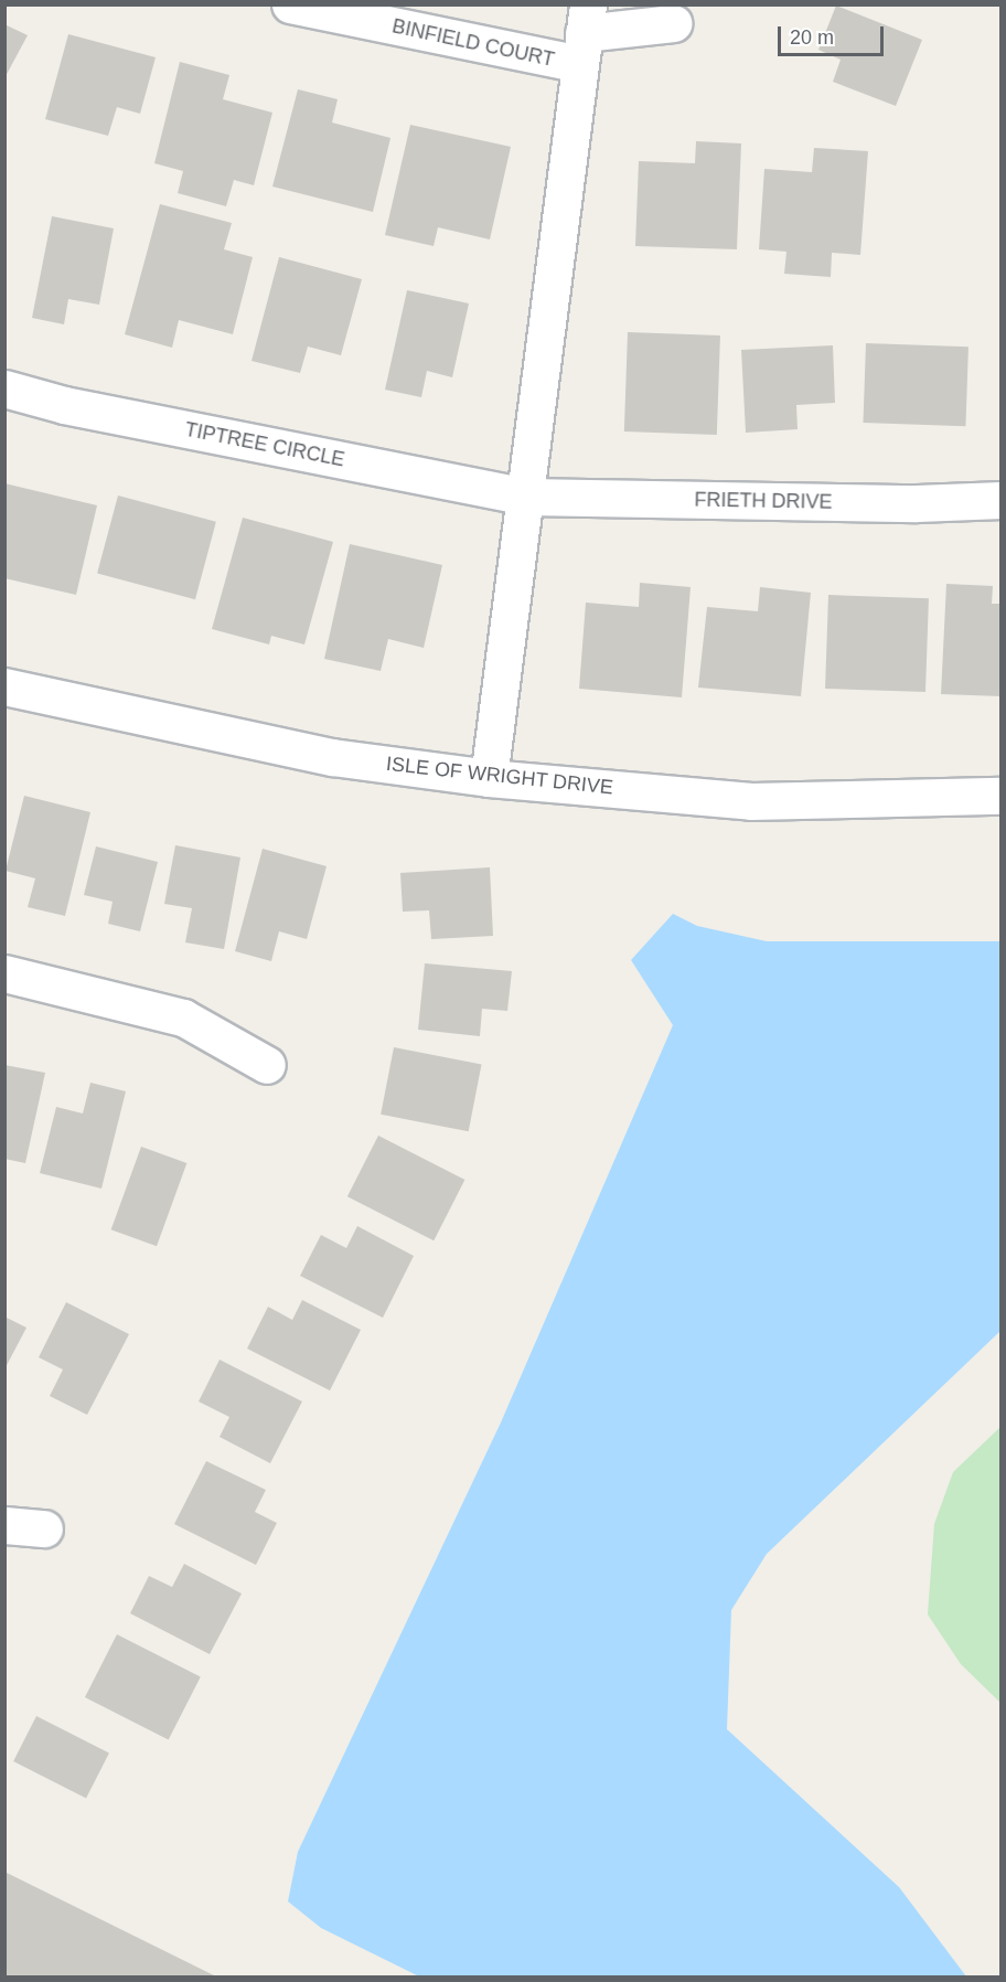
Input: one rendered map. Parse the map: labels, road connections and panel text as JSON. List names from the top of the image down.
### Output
{
  "streets": {
    "street": [
      "BINFIELD COURT",
      "TIPTREE CIRCLE",
      "FRIETH DRIVE",
      "ISLE OF WRIGHT DRIVE"
    ]
  },
  "crossings": [
    ["TIPTREE CIRCLE", "FRIETH DRIVE"]
  ],
  "scale_bar": "20 m"
}
